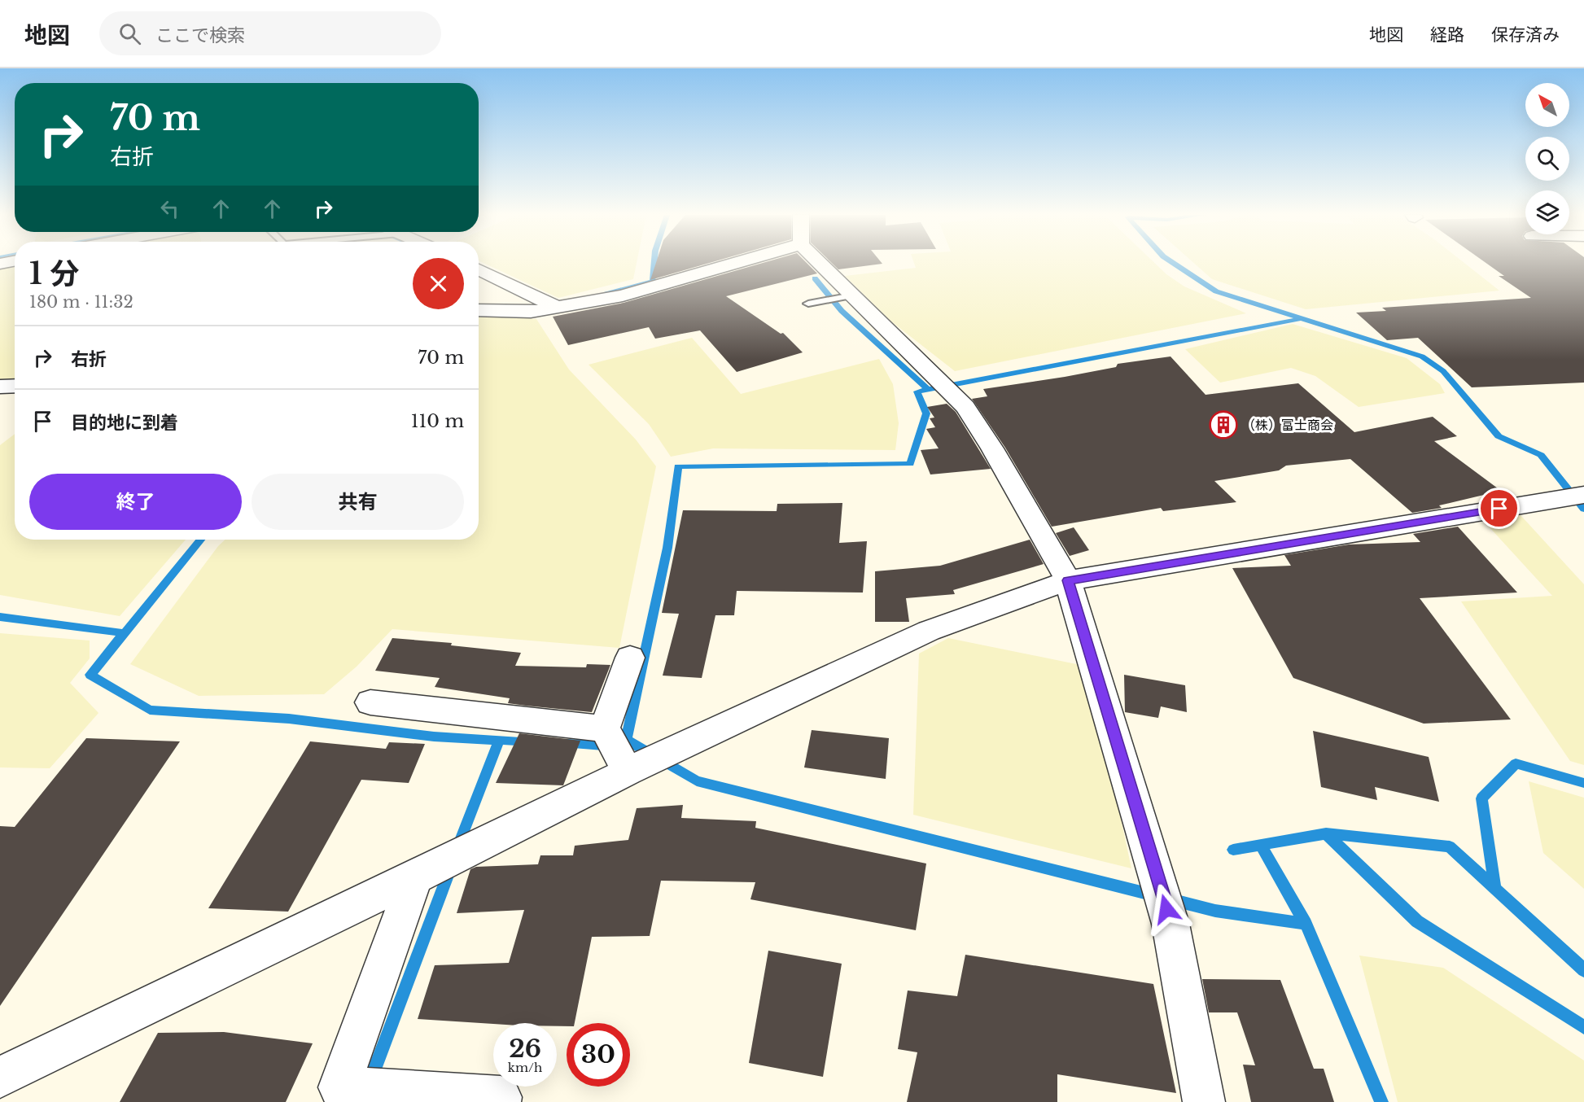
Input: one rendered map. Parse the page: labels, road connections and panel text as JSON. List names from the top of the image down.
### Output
{
  "places": {
    "building": ["（株）富士商会"]
  },
  "north": "top left",
  "page": {
    "header": "地図",
    "search": "ここで検索",
    "nav": ["地図", "経路", "保存済み"],
    "turn": ["70 m", "右折"],
    "heading": ["1 分", "180 m · 11:32"],
    "list": [
      {
        "name": "右折",
        "value": "70 m"
      },
      {
        "name": "目的地に到着",
        "value": "110 m"
      }
    ],
    "buttons": ["終了", "共有"],
    "speed": "26 km/h",
    "limit": "30"
  }
}
